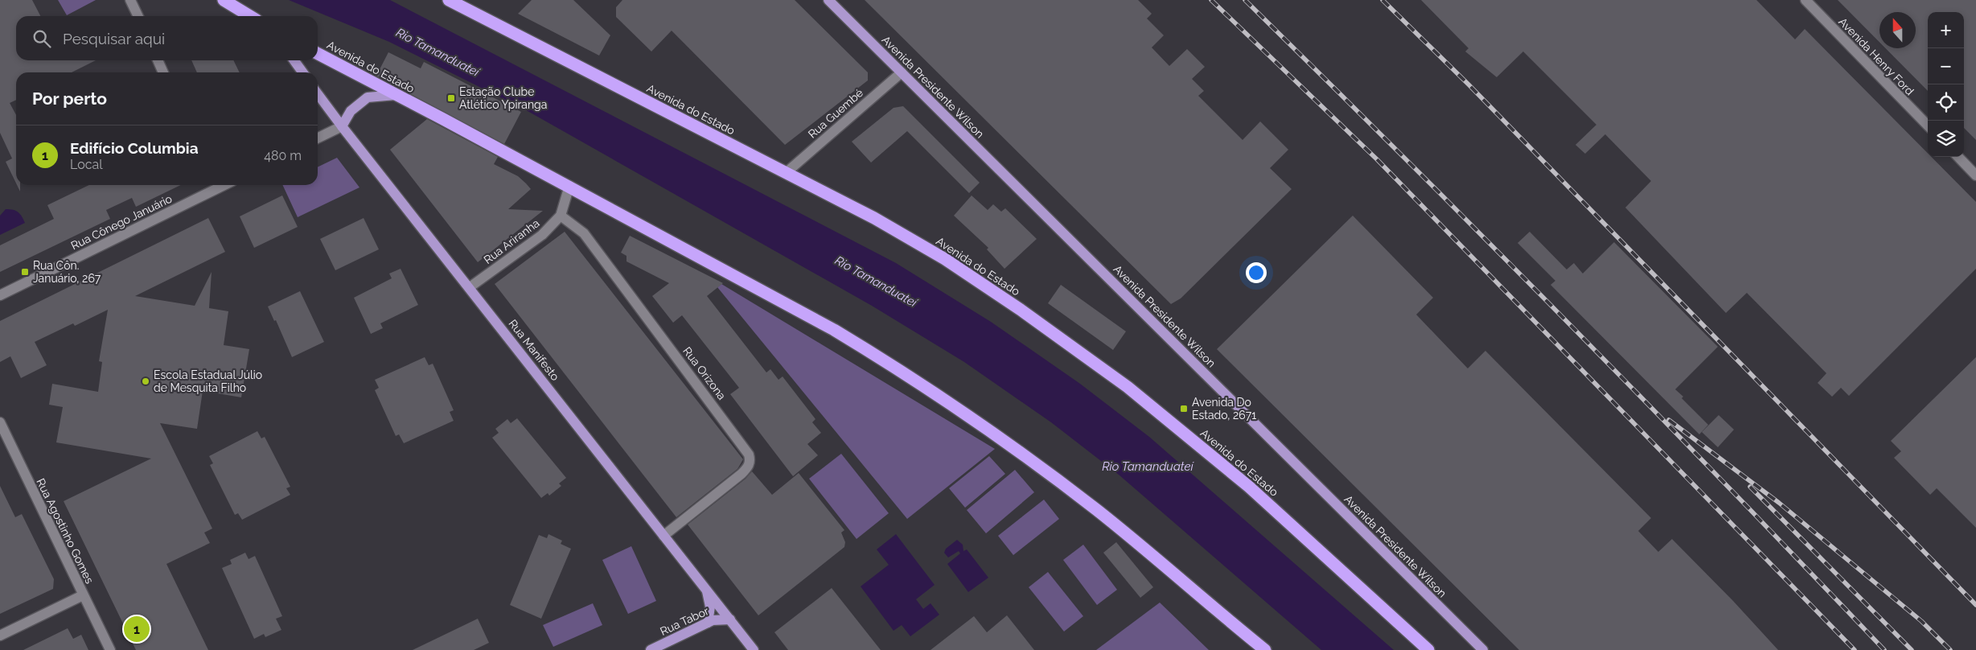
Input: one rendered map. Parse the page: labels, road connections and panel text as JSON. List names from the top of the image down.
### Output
{
  "streets": {
    "highway": ["Avenida do Estado"],
    "main road": ["Avenida Presidente Wilson", "Rua Manifesto", "Rua Tabor"],
    "street": [
      "Avenida Henry Ford",
      "Rua Guembé",
      "Rua Cônego Januário",
      "Rua Ariranha",
      "Rua Orizona",
      "Rua Agostinho Gomes"
    ]
  },
  "crossings": [
    ["Avenida do Estado", "Rua Guembé"],
    ["Avenida do Estado", "Rua Ariranha"],
    ["Avenida Presidente Wilson", "Rua Guembé"],
    ["Rua Ariranha", "Rua Manifesto"],
    ["Rua Ariranha", "Rua Orizona"],
    ["Rua Manifesto", "Rua Orizona"],
    ["Rua Manifesto", "Rua Tabor"]
  ],
  "water": ["Rio Tamanduateí"],
  "places": {
    "transit": ["Estação Clube Atlético Ypiranga", "Rua Côn. Januário, 267", "Avenida Do Estado, 2671"],
    "other": ["Escola Estadual Júlio de Mesquita Filho"]
  },
  "north": "top",
  "page": {
    "map_buttons": ["+", "−"],
    "search": "Pesquisar aqui",
    "heading": "Por perto",
    "list": [
      {
        "mark": "1",
        "name": "Edifício Columbia",
        "note": "Local",
        "value": "480 m"
      }
    ],
    "pins": "1"
  }
}
